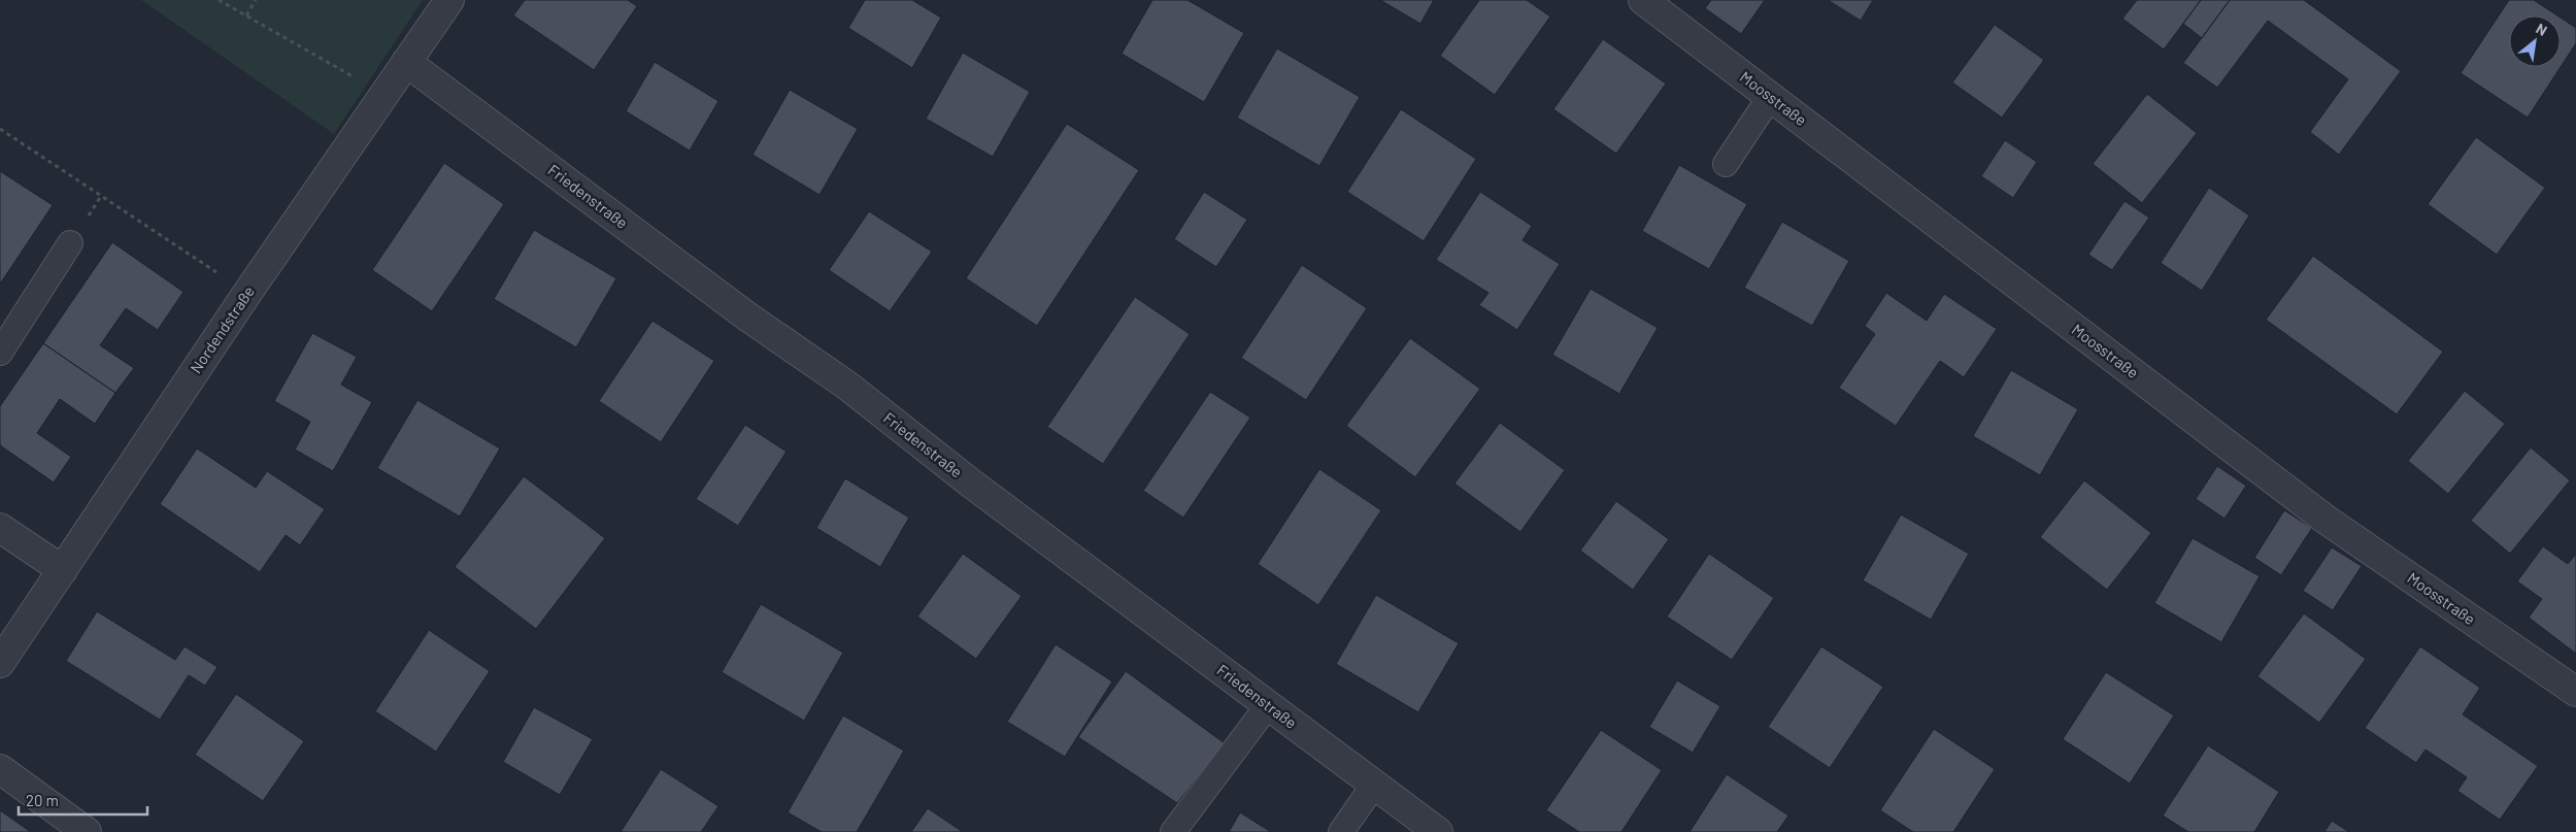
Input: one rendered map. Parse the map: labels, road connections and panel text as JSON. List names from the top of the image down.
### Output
{
  "streets": {
    "street": ["Moosstraße", "Friedenstraße", "Nordendstraße"]
  },
  "crossings": [
    ["Friedenstraße", "Nordendstraße"]
  ],
  "scale_bar": "20 m",
  "north": "top right"
}
